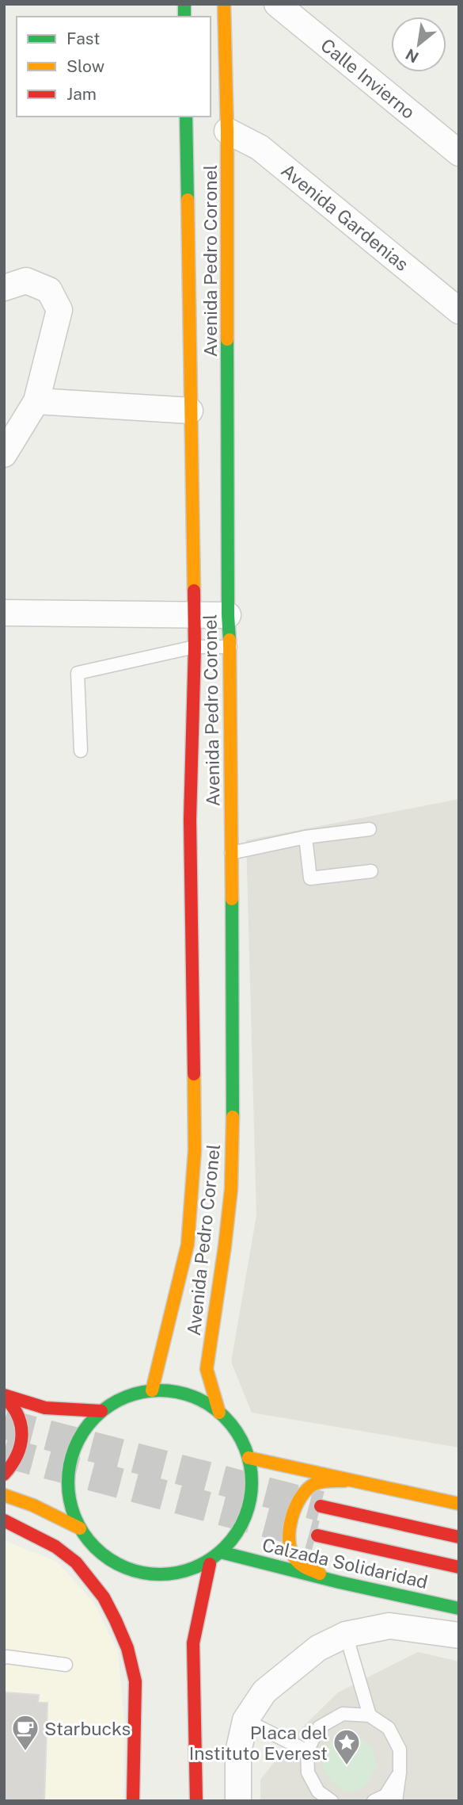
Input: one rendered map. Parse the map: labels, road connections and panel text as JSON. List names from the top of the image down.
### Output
{
  "streets": {
    "main road": ["Avenida Pedro Coronel", "Calzada Solidaridad"],
    "street": ["Calle Invierno", "Avenida Gardenias"]
  },
  "crossings": [
    ["Avenida Gardenias", "Avenida Pedro Coronel"],
    ["Avenida Pedro Coronel", "Calzada Solidaridad"]
  ],
  "places": {
    "cafe": ["Starbucks"],
    "place": ["Placa del Instituto Everest"]
  },
  "legend": ["Fast", "Slow", "Jam"],
  "north": "bottom left"
}
